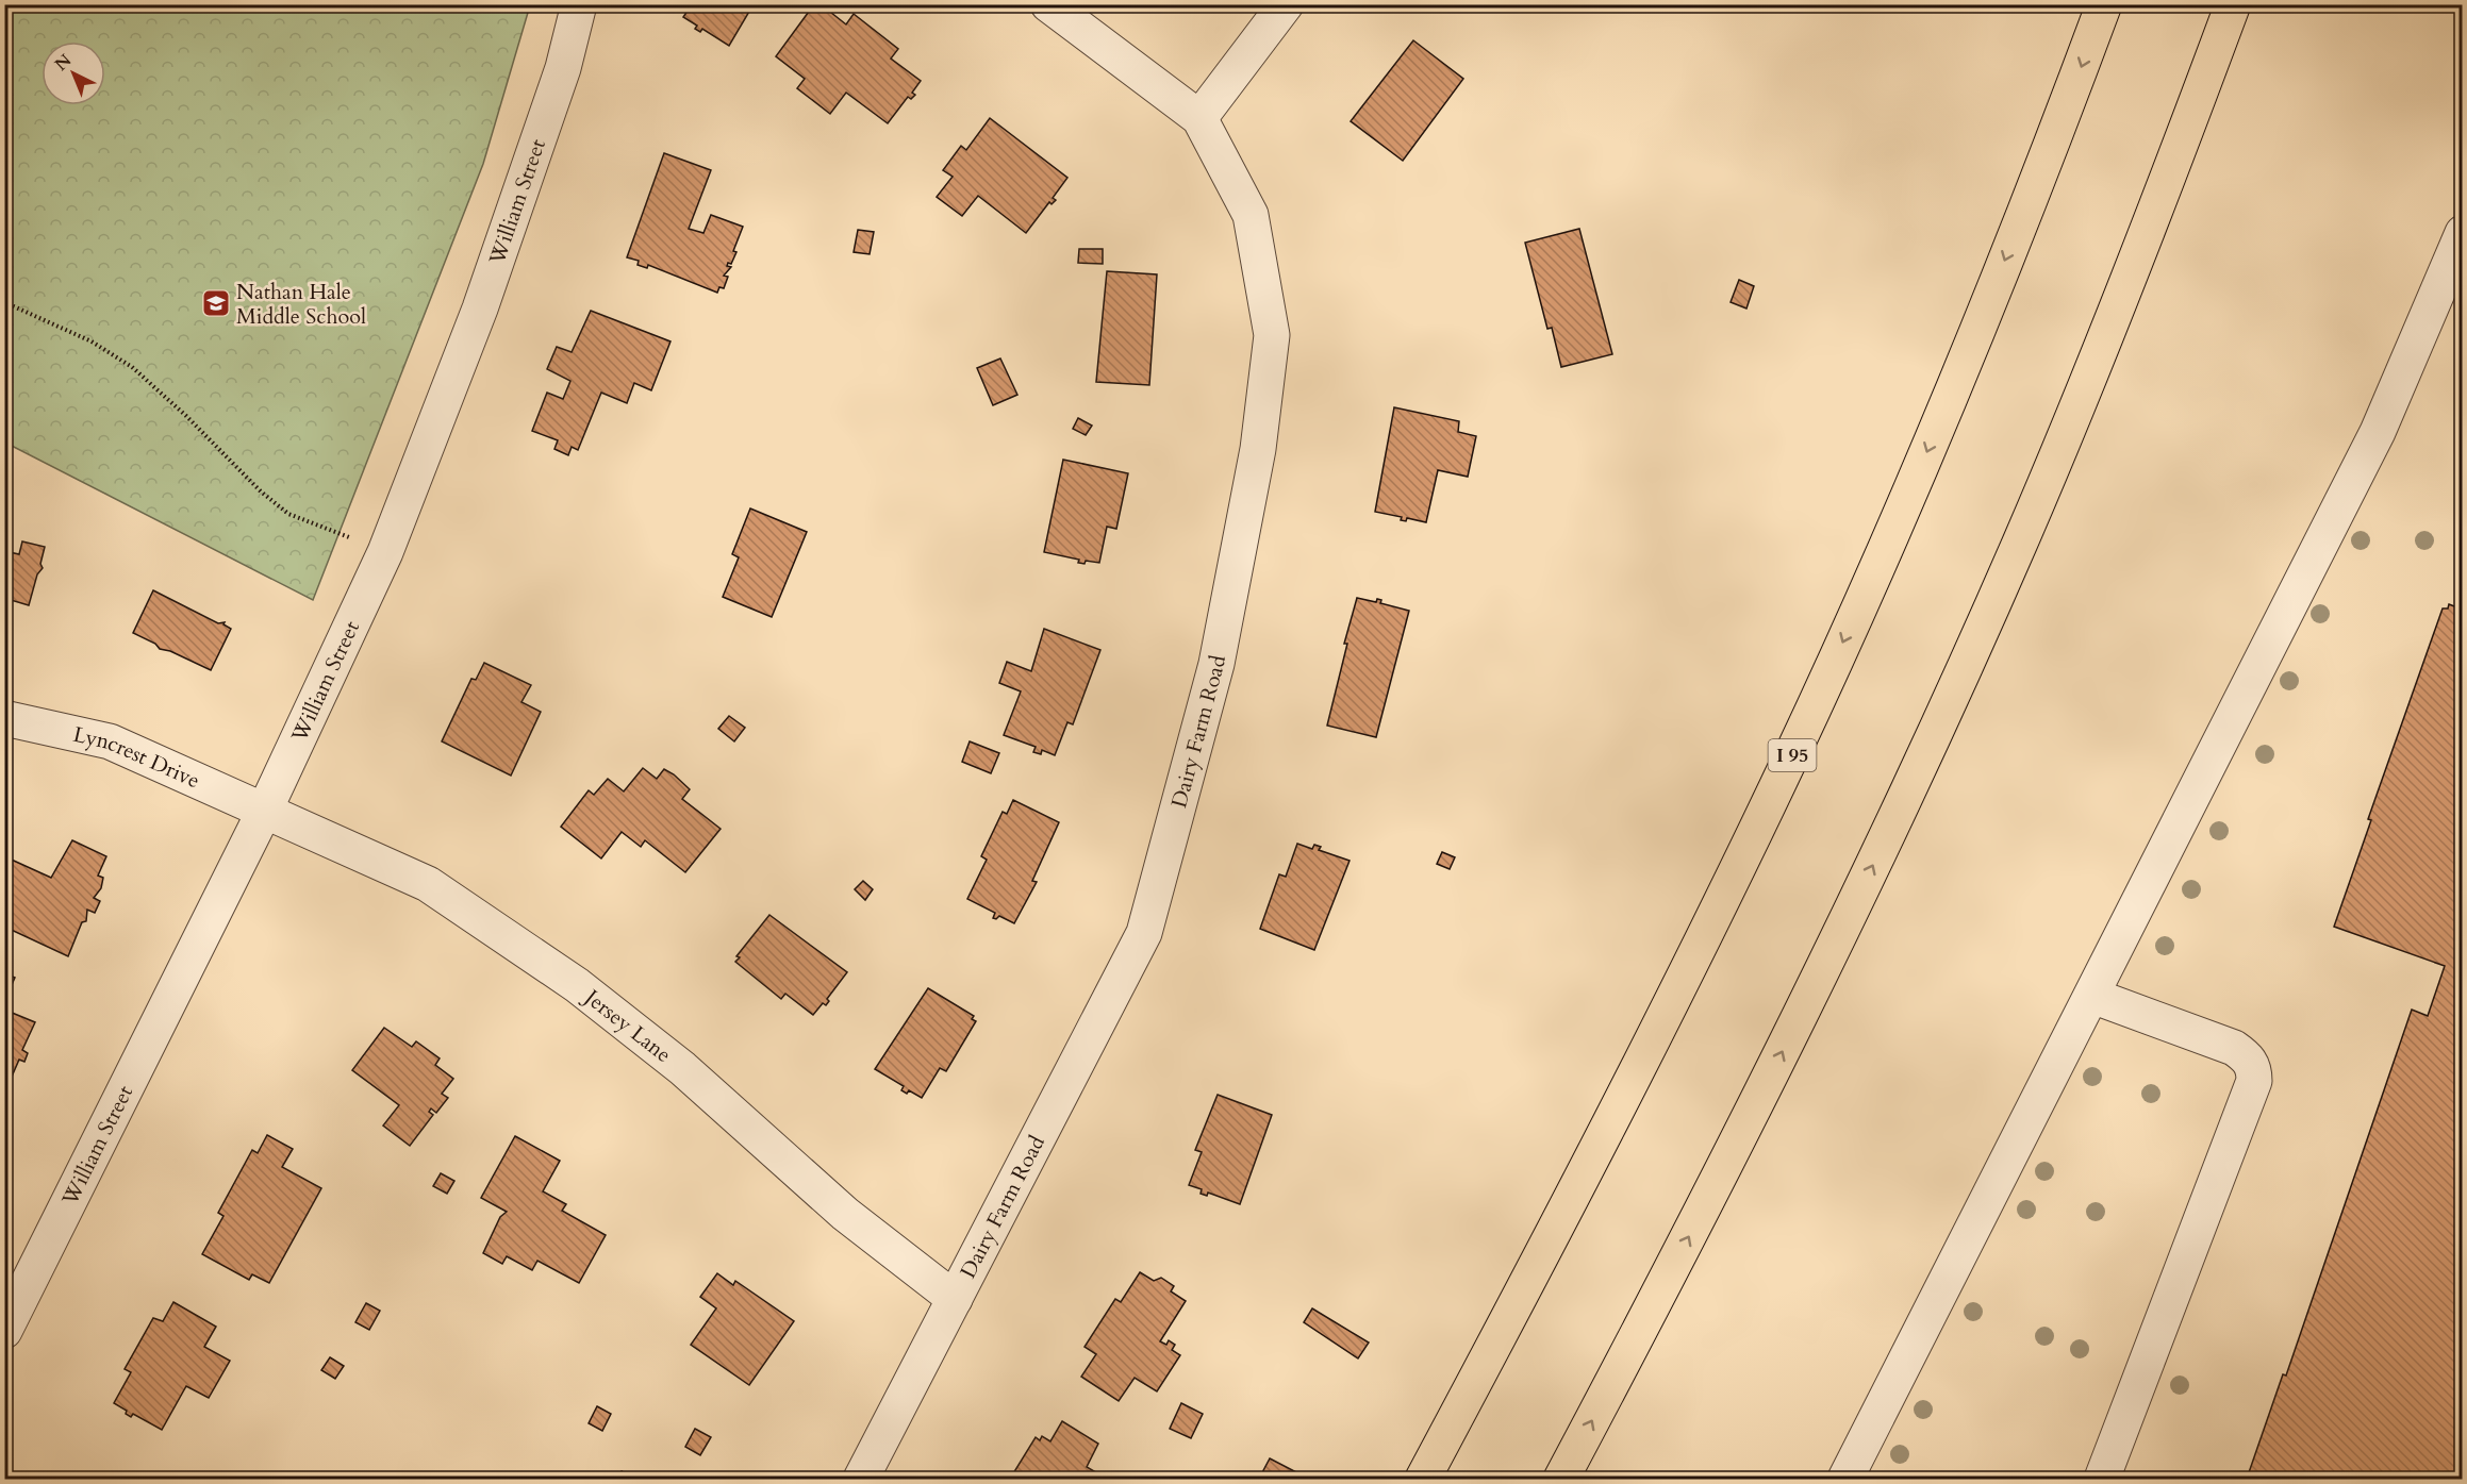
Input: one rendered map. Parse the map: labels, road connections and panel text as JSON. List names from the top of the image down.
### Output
{
  "streets": {
    "highway": ["I 95"],
    "street": [
      "William Street",
      "Dairy Farm Road",
      "Lyncrest Drive",
      "Jersey Lane"
    ]
  },
  "crossings": [
    ["William Street", "Lyncrest Drive"],
    ["William Street", "Jersey Lane"],
    ["Dairy Farm Road", "Jersey Lane"],
    ["Lyncrest Drive", "Jersey Lane"]
  ],
  "places": {
    "school or university": ["Nathan Hale Middle School"]
  },
  "north": "top left"
}
